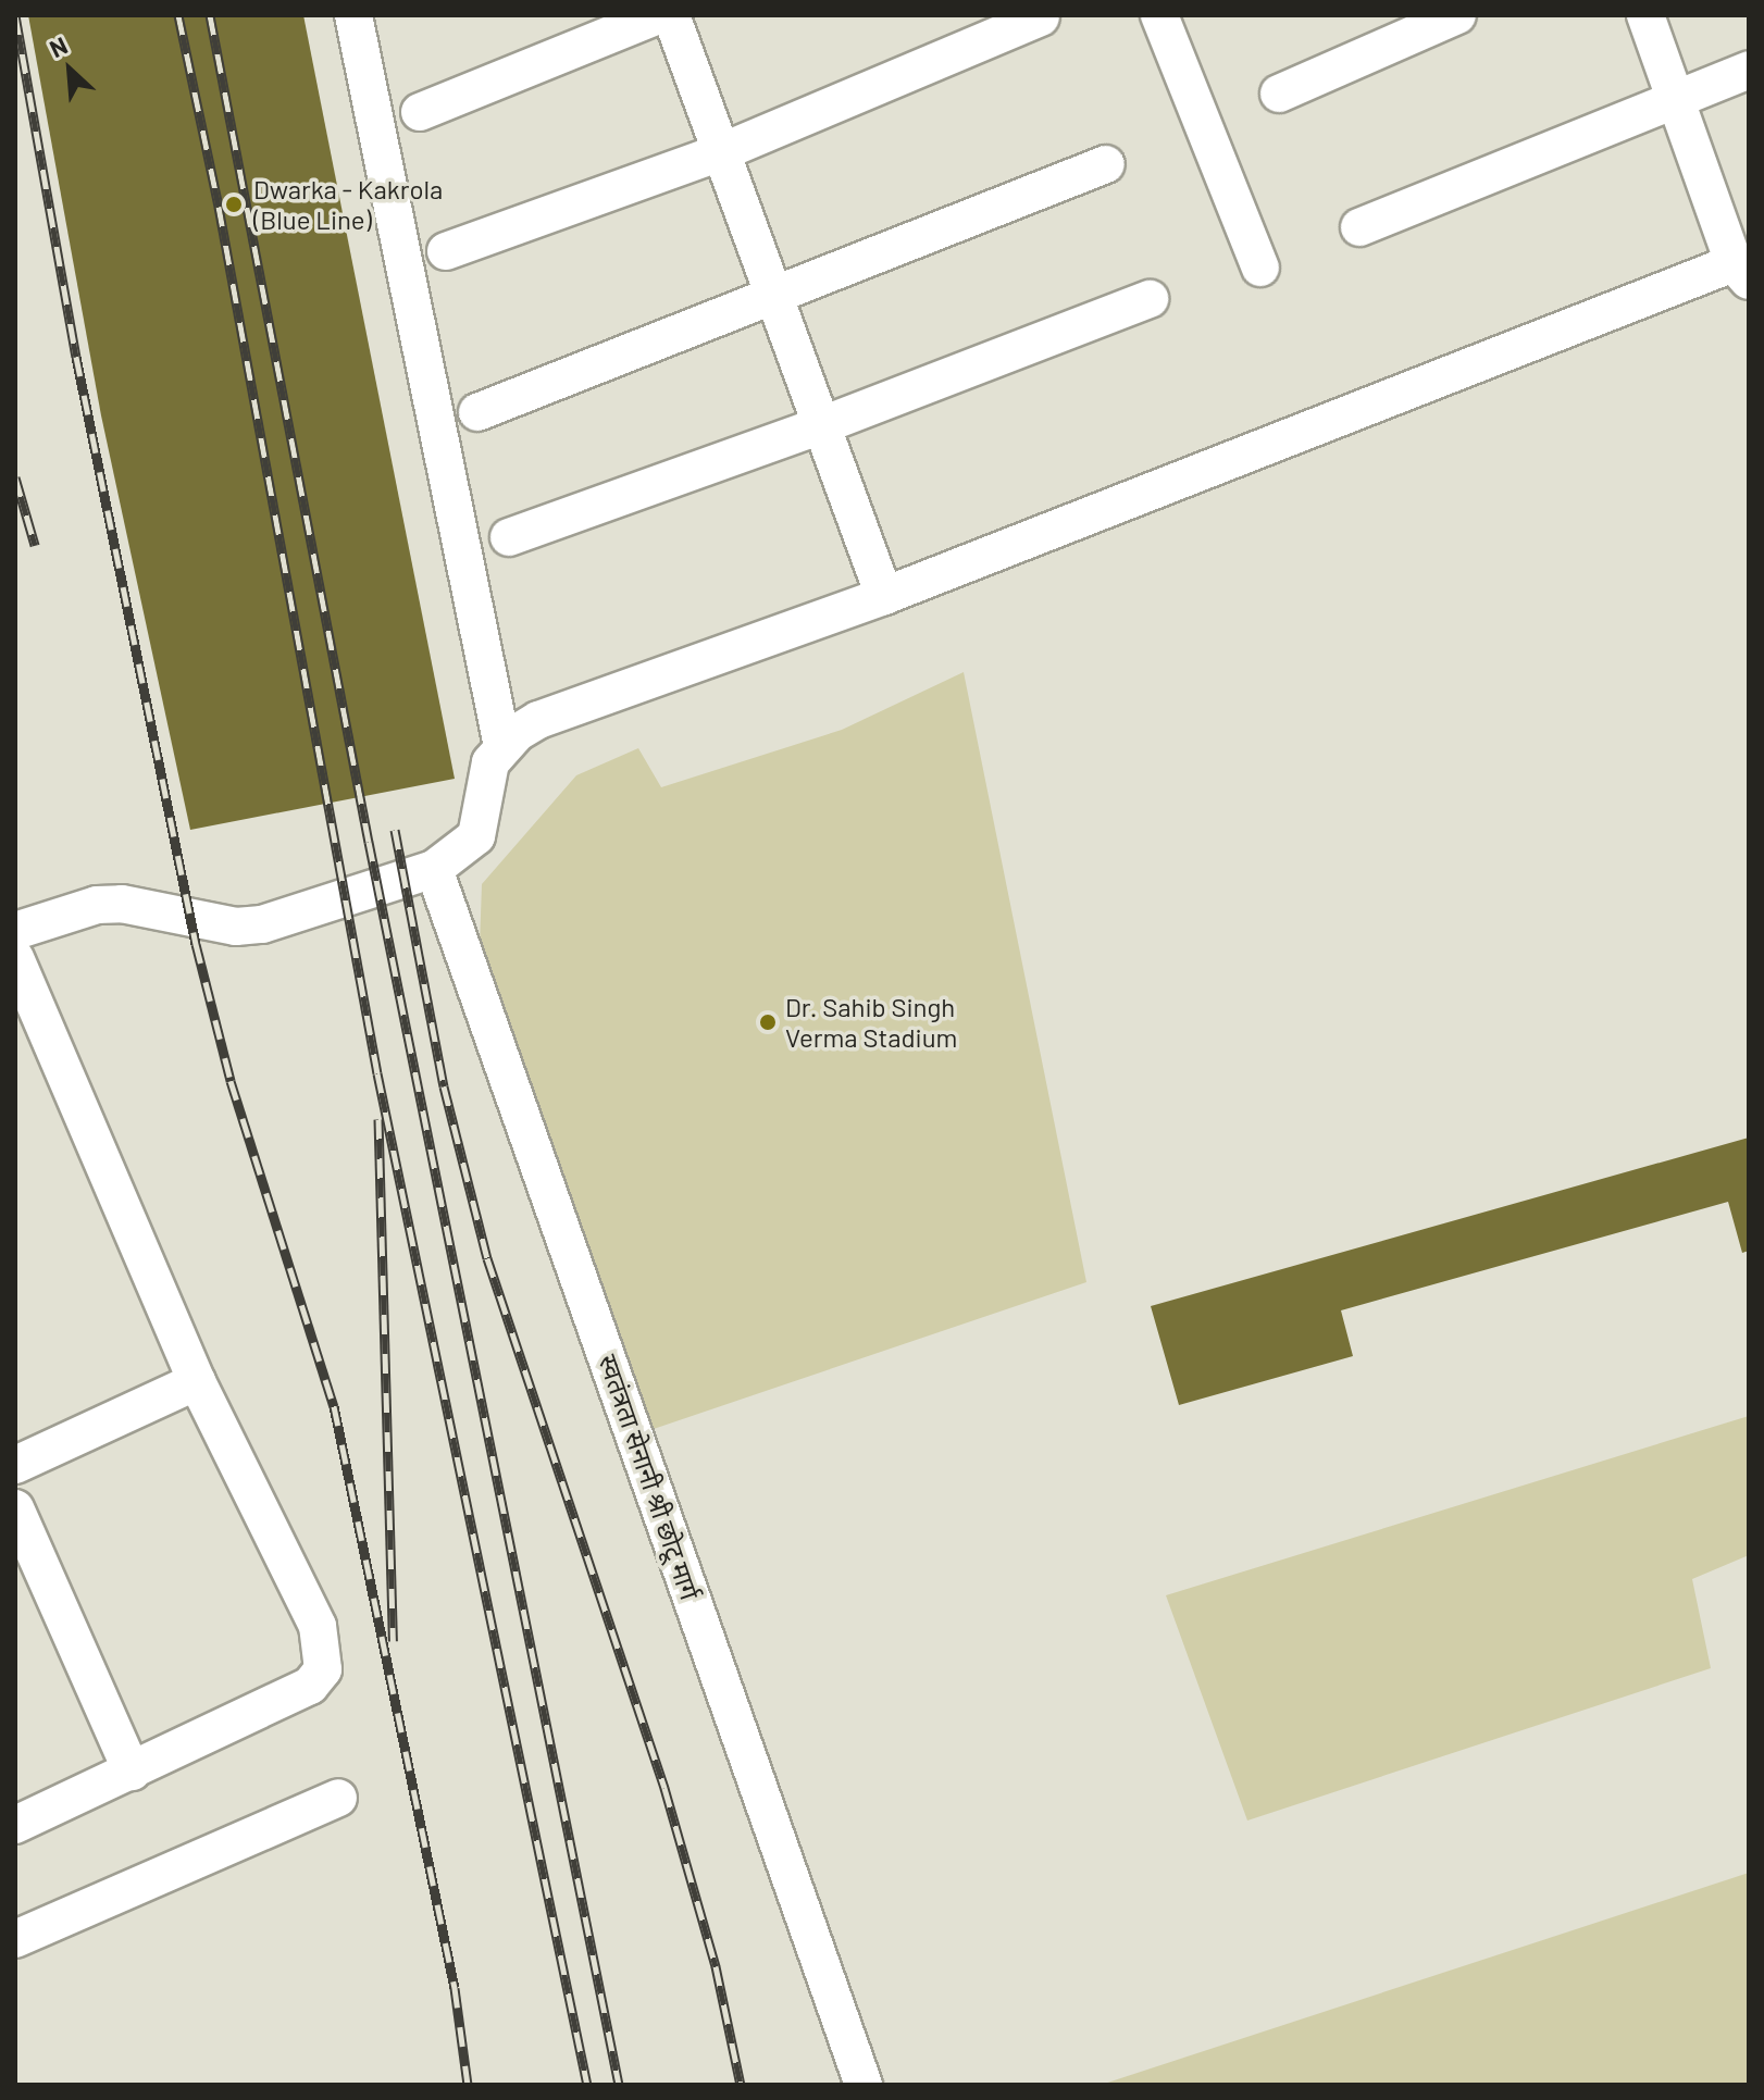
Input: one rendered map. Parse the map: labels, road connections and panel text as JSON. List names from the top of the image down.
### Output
{
  "streets": {
    "street": ["स्वतंत्रता सेनानी श्री छोटू मार्ग"]
  },
  "places": ["Dwarka - Kakrola (Blue Line)", "Dr. Sahib Singh Verma Stadium"],
  "north": "top left"
}
